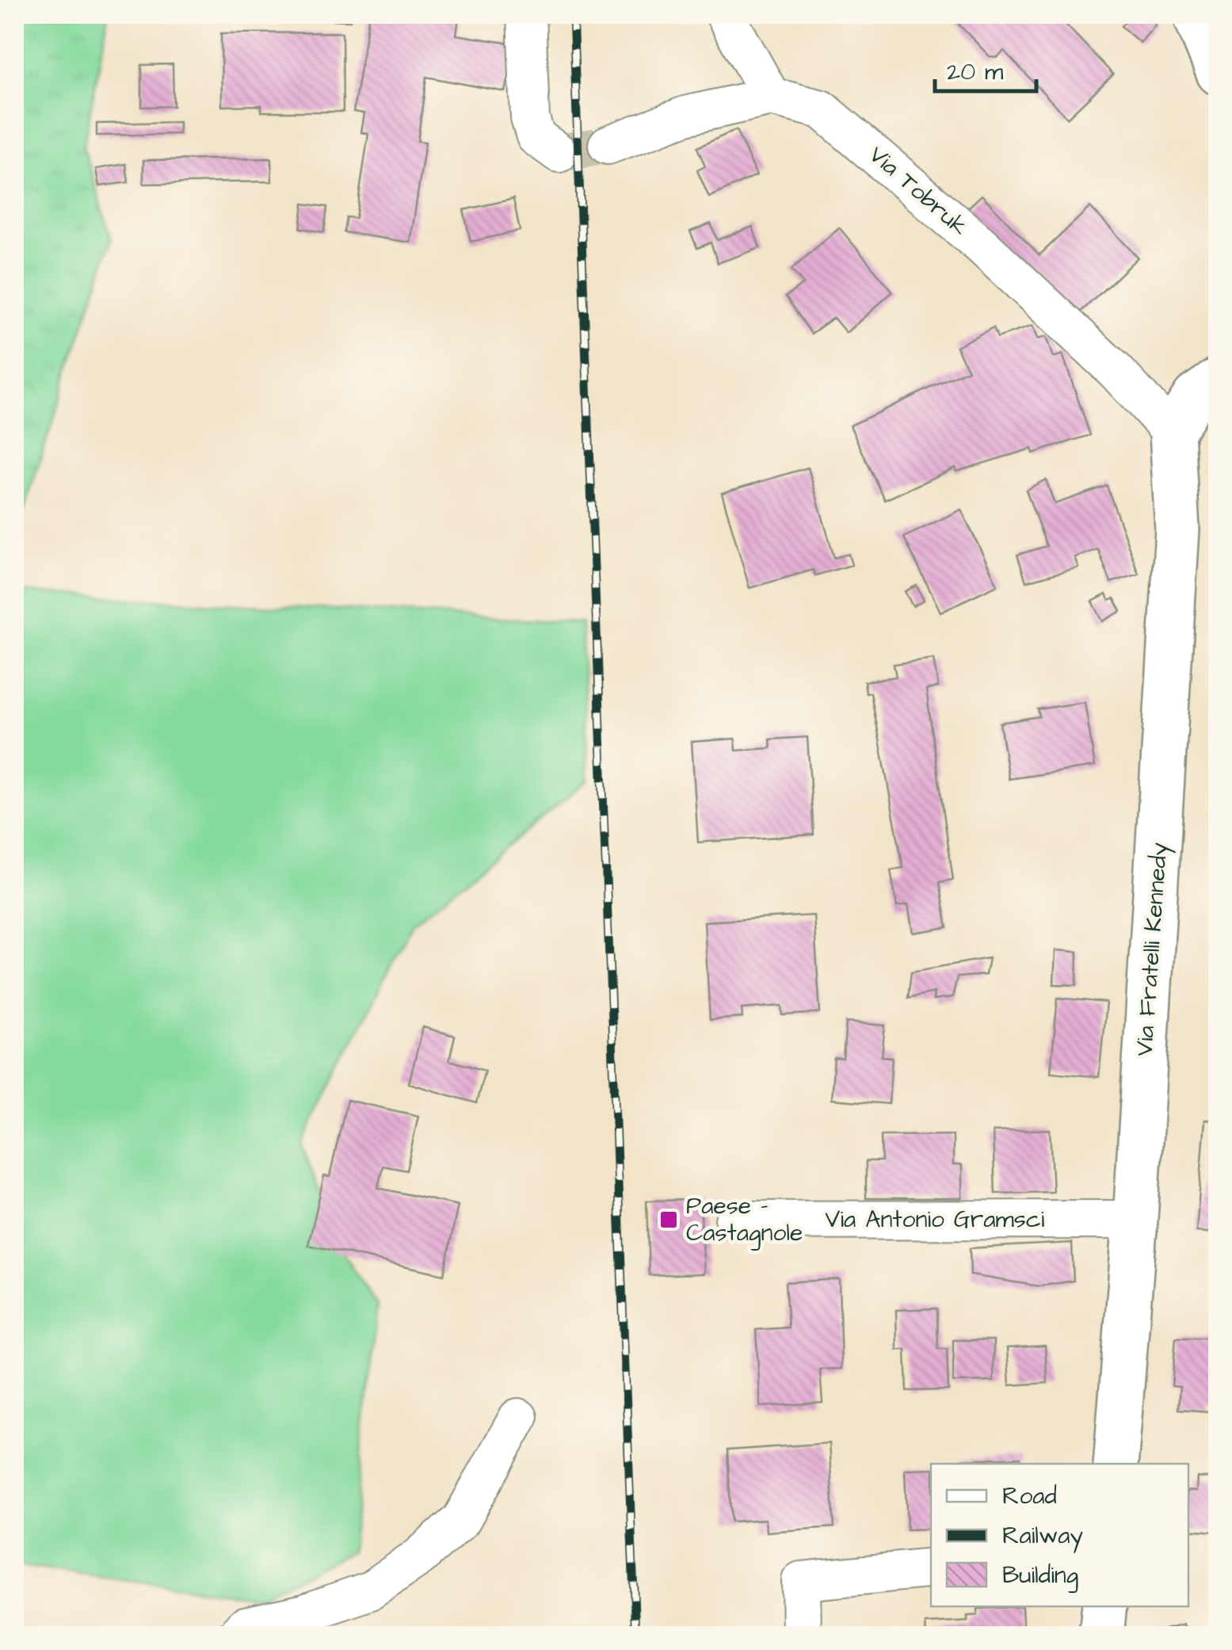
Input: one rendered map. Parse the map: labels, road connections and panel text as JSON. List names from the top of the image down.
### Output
{
  "streets": {
    "street": ["Via Tobruk", "Via Fratelli Kennedy", "Via Antonio Gramsci"]
  },
  "crossings": [
    ["Via Tobruk", "Via Fratelli Kennedy"],
    ["Via Fratelli Kennedy", "Via Antonio Gramsci"]
  ],
  "places": {
    "transit": ["Paese - Castagnole"]
  },
  "legend": ["Road", "Railway", "Building"],
  "scale_bar": "20 m"
}
